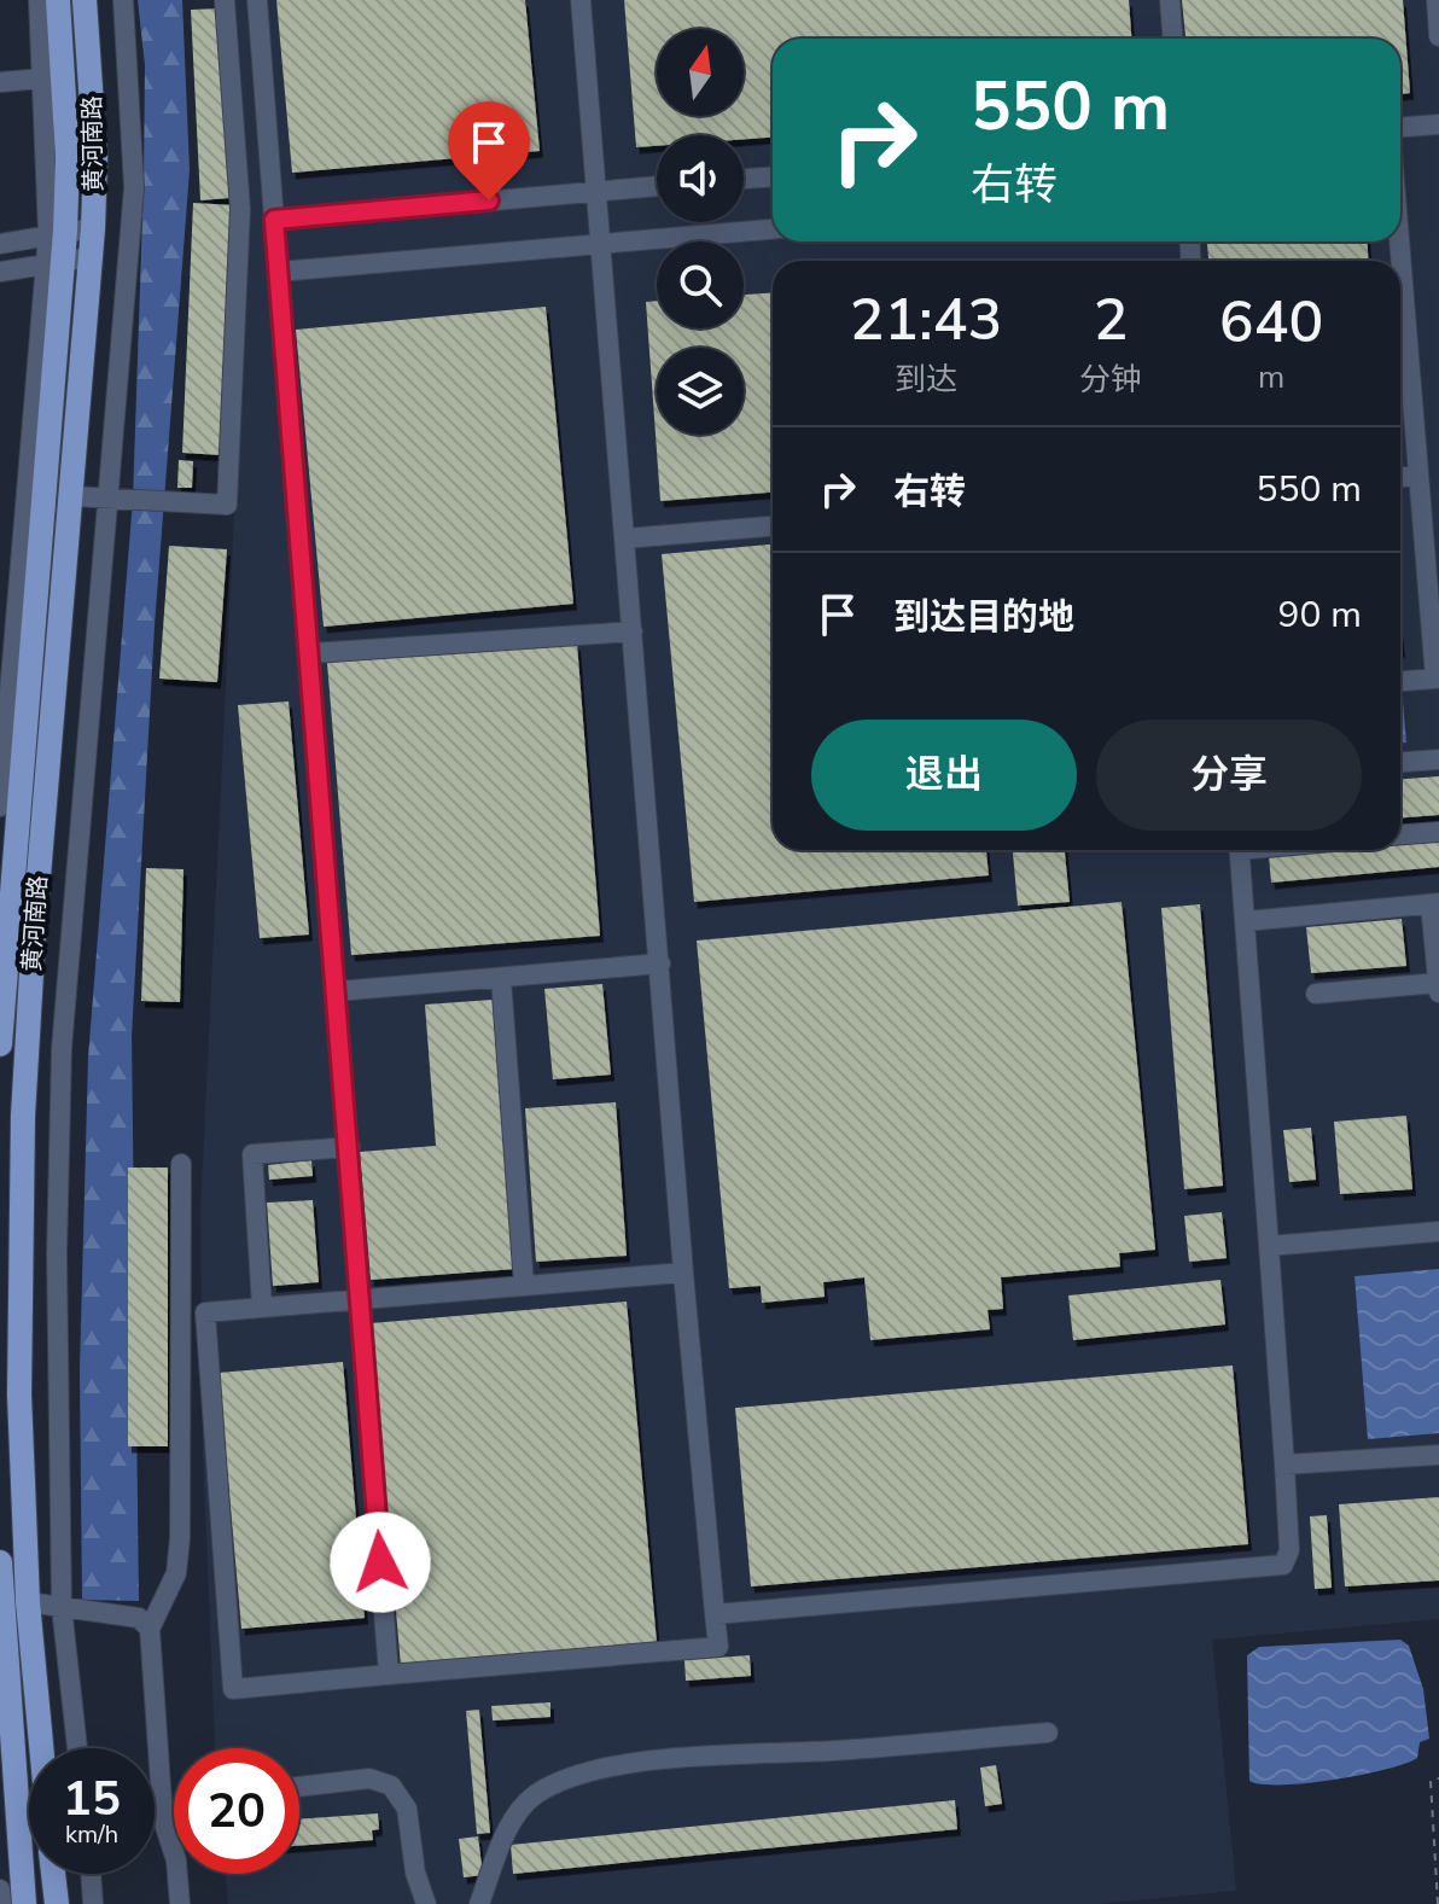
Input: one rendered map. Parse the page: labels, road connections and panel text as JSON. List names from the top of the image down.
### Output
{
  "streets": {
    "main road": ["黄河南路"]
  },
  "north": "top",
  "page": {
    "turn": ["550 m", "右转"],
    "eta": [
      "21:43",
      "到达",
      "2",
      "分钟",
      "640",
      "m"
    ],
    "list": [
      {
        "name": "右转",
        "value": "550 m"
      },
      {
        "name": "到达目的地",
        "value": "90 m"
      }
    ],
    "buttons": ["退出", "分享"],
    "speed": "15 km/h",
    "limit": "20"
  }
}
